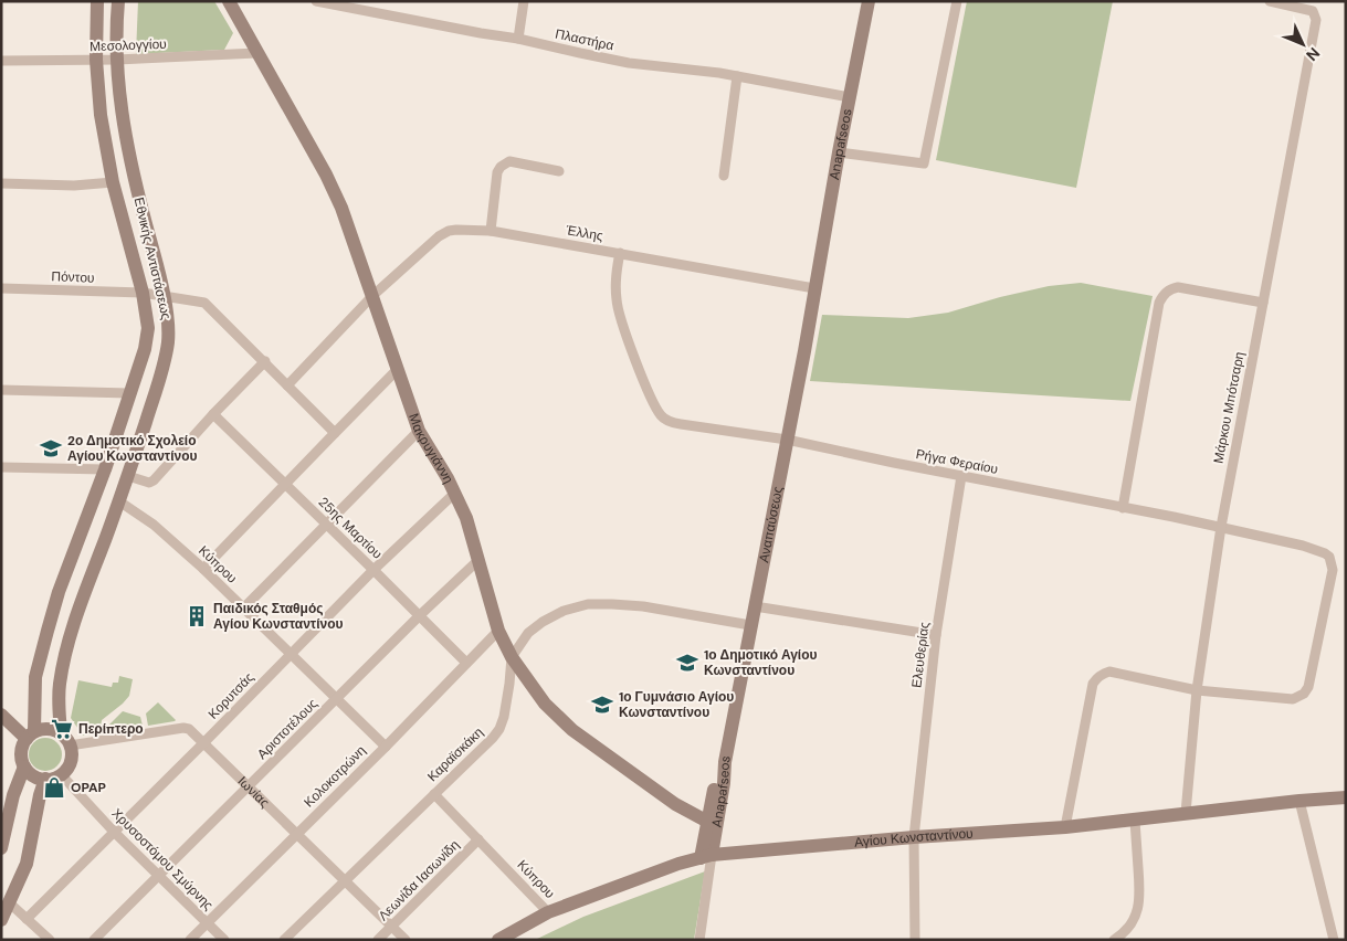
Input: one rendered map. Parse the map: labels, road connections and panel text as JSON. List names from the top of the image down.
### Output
{
  "streets": {
    "main road": [
      "Anapafseos",
      "Εθνικής Αντιστάσεως",
      "Μακρυγιάννη",
      "Αναπαύσεως",
      "Αγίου Κωνσταντίνου"
    ],
    "street": [
      "Πλαστήρα",
      "Μεσολογγίου",
      "Έλλης",
      "Πόντου",
      "Μάρκου Μπότσαρη",
      "Ρήγα Φεραίου",
      "25ης Μαρτίου",
      "Κύπρου",
      "Ελευθερίας",
      "Κορυτσάς",
      "Αριστοτέλους",
      "Καραϊσκάκη",
      "Κολοκοτρώνη",
      "Ιωνίας",
      "Χρυσοστόμου Σμύρνης",
      "Λεωνίδα Ιασωνίδη"
    ]
  },
  "crossings": [
    ["Πλαστήρα", "Anapafseos"],
    ["Μεσολογγίου", "Εθνικής Αντιστάσεως"],
    ["Μεσολογγίου", "Μακρυγιάννη"],
    ["Anapafseos", "Έλλης"],
    ["Anapafseos", "Μακρυγιάννη"],
    ["Anapafseos", "Αναπαύσεως"],
    ["Anapafseos", "Αγίου Κωνσταντίνου"],
    ["Έλλης", "Πόντου"],
    ["Έλλης", "Μακρυγιάννη"],
    ["Έλλης", "Ρήγα Φεραίου"],
    ["Έλλης", "Αναπαύσεως"],
    ["Εθνικής Αντιστάσεως", "Πόντου"],
    ["Εθνικής Αντιστάσεως", "Κύπρου"],
    ["Εθνικής Αντιστάσεως", "Ιωνίας"],
    ["Εθνικής Αντιστάσεως", "Χρυσοστόμου Σμύρνης"],
    ["Μάρκου Μπότσαρη", "Ρήγα Φεραίου"],
    ["Μάρκου Μπότσαρη", "Αγίου Κωνσταντίνου"],
    ["Μακρυγιάννη", "Κορυτσάς"],
    ["Μακρυγιάννη", "Αριστοτέλους"],
    ["Μακρυγιάννη", "Καραϊσκάκη"],
    ["Μακρυγιάννη", "Κολοκοτρώνη"],
    ["Ρήγα Φεραίου", "Αναπαύσεως"],
    ["Ρήγα Φεραίου", "Ελευθερίας"],
    ["Αναπαύσεως", "Καραϊσκάκη"],
    ["25ης Μαρτίου", "Κορυτσάς"],
    ["25ης Μαρτίου", "Αριστοτέλους"],
    ["25ης Μαρτίου", "Κολοκοτρώνη"],
    ["Κύπρου", "Κορυτσάς"],
    ["Κύπρου", "Αριστοτέλους"],
    ["Κύπρου", "Καραϊσκάκη"],
    ["Κύπρου", "Κολοκοτρώνη"],
    ["Κύπρου", "Αγίου Κωνσταντίνου"],
    ["Κύπρου", "Λεωνίδα Ιασωνίδη"],
    ["Ελευθερίας", "Αγίου Κωνσταντίνου"],
    ["Κορυτσάς", "Ιωνίας"],
    ["Κορυτσάς", "Χρυσοστόμου Σμύρνης"],
    ["Αριστοτέλους", "Ιωνίας"],
    ["Αριστοτέλους", "Χρυσοστόμου Σμύρνης"],
    ["Καραϊσκάκη", "Ιωνίας"],
    ["Κολοκοτρώνη", "Ιωνίας"],
    ["Κολοκοτρώνη", "Χρυσοστόμου Σμύρνης"],
    ["Ιωνίας", "Χρυσοστόμου Σμύρνης"],
    ["Ιωνίας", "Λεωνίδα Ιασωνίδη"]
  ],
  "places": {
    "school or university": ["2ο Δημοτικό Σχολείο Αγίου Κωνσταντίνου", "1ο Δημοτικό Αγίου Κωνσταντίνου", "1ο Γυμνάσιο Αγίου Κωνσταντίνου"],
    "building": ["Παιδικός Σταθμός Αγίου Κωνσταντίνου"],
    "supermarket": ["Περίπτερο"],
    "shop": ["OPAP"]
  },
  "north": "bottom right"
}
